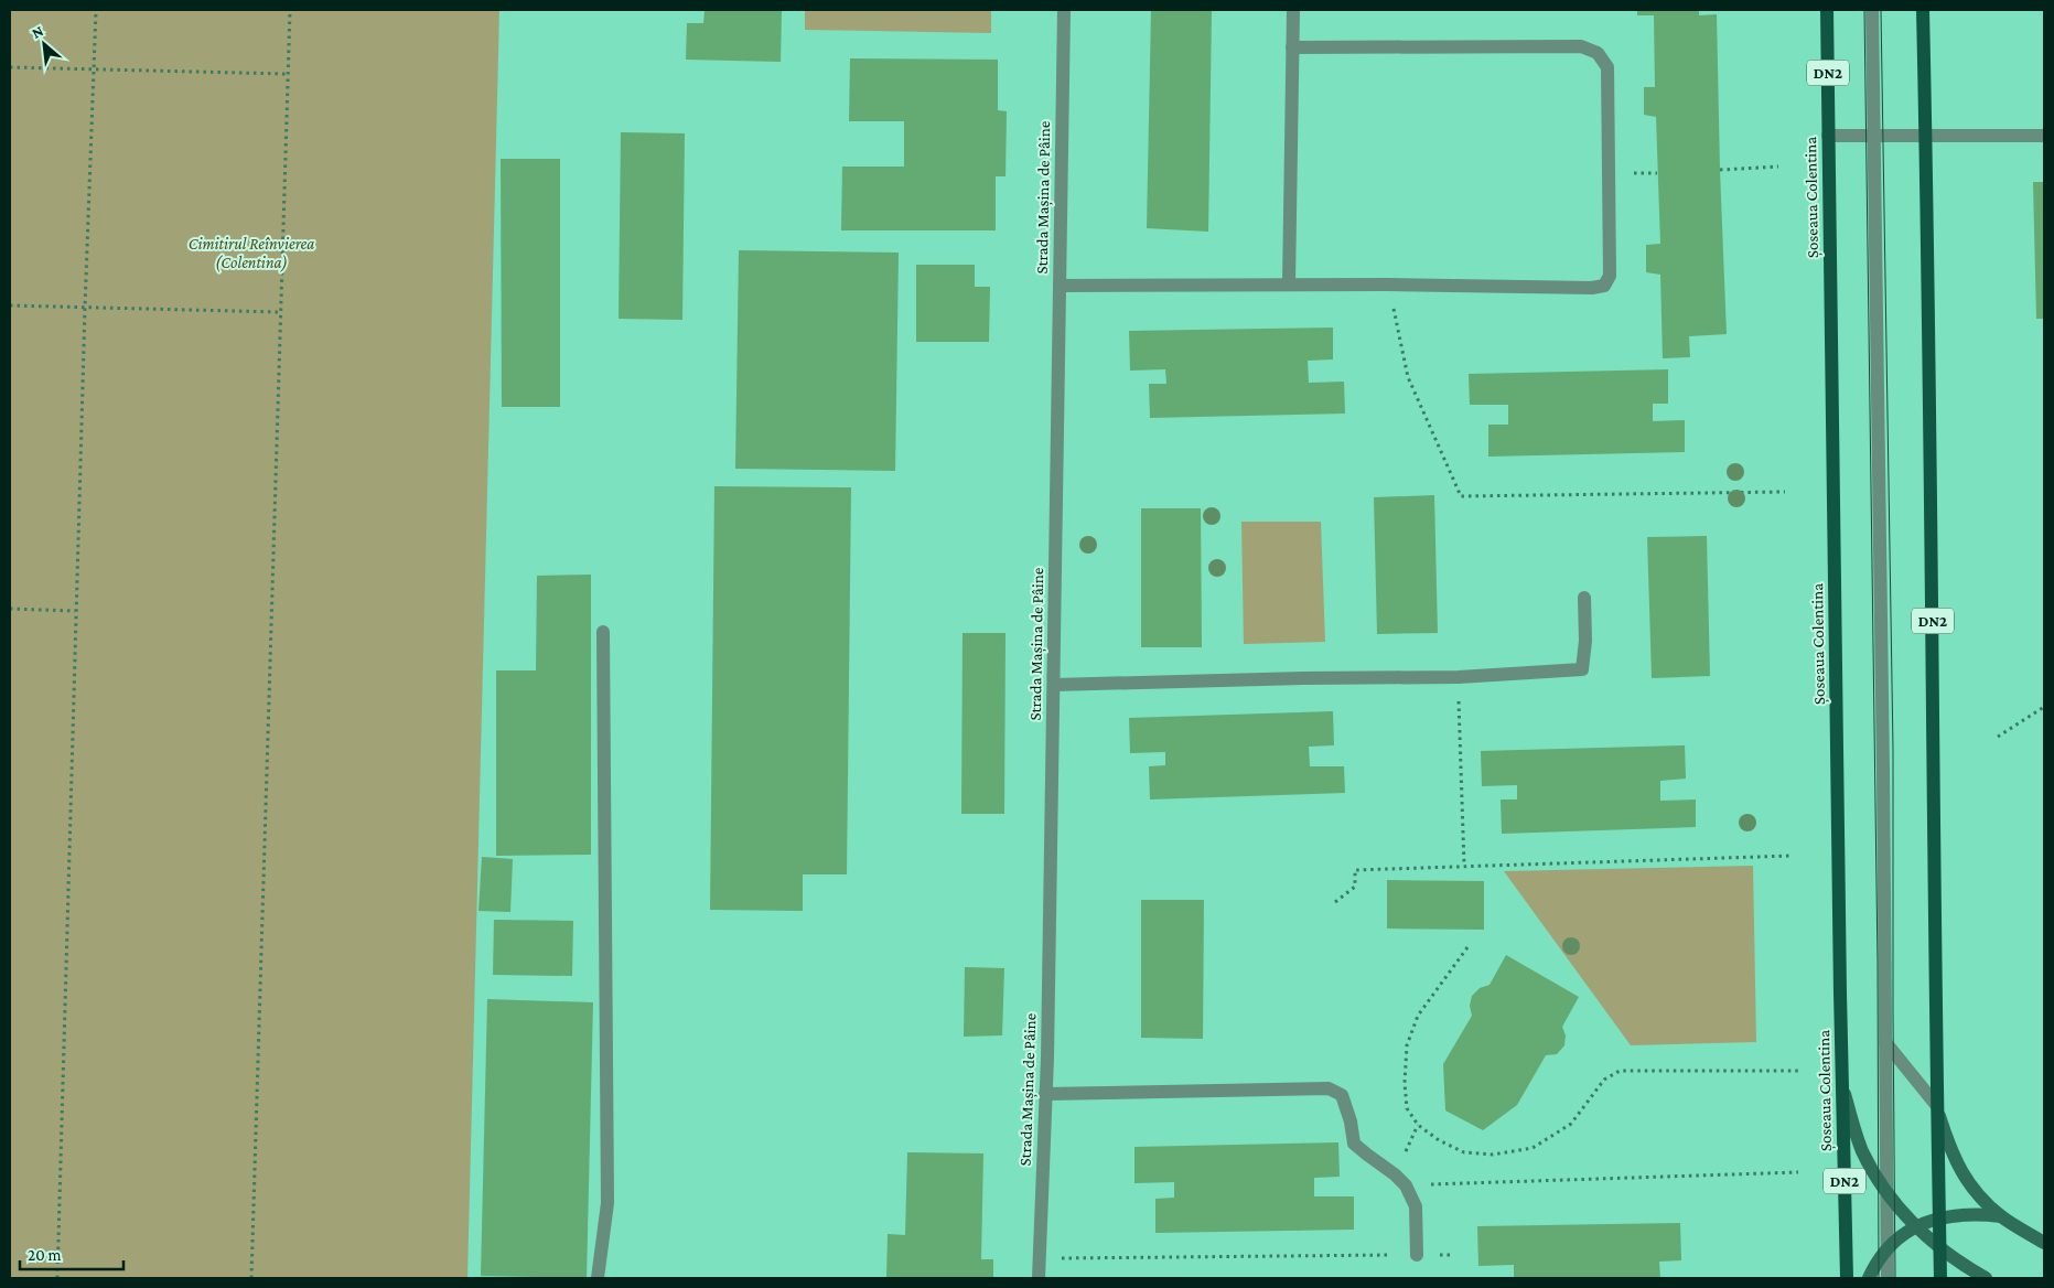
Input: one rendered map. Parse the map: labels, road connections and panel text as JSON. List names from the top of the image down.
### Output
{
  "streets": {
    "main road": ["DN2", "Șoseaua Colentina"],
    "street": ["Strada Mașina de Pâine"]
  },
  "parks": ["Cimitirul Reînvierea (Colentina)"],
  "scale_bar": "20 m",
  "north": "top left"
}
